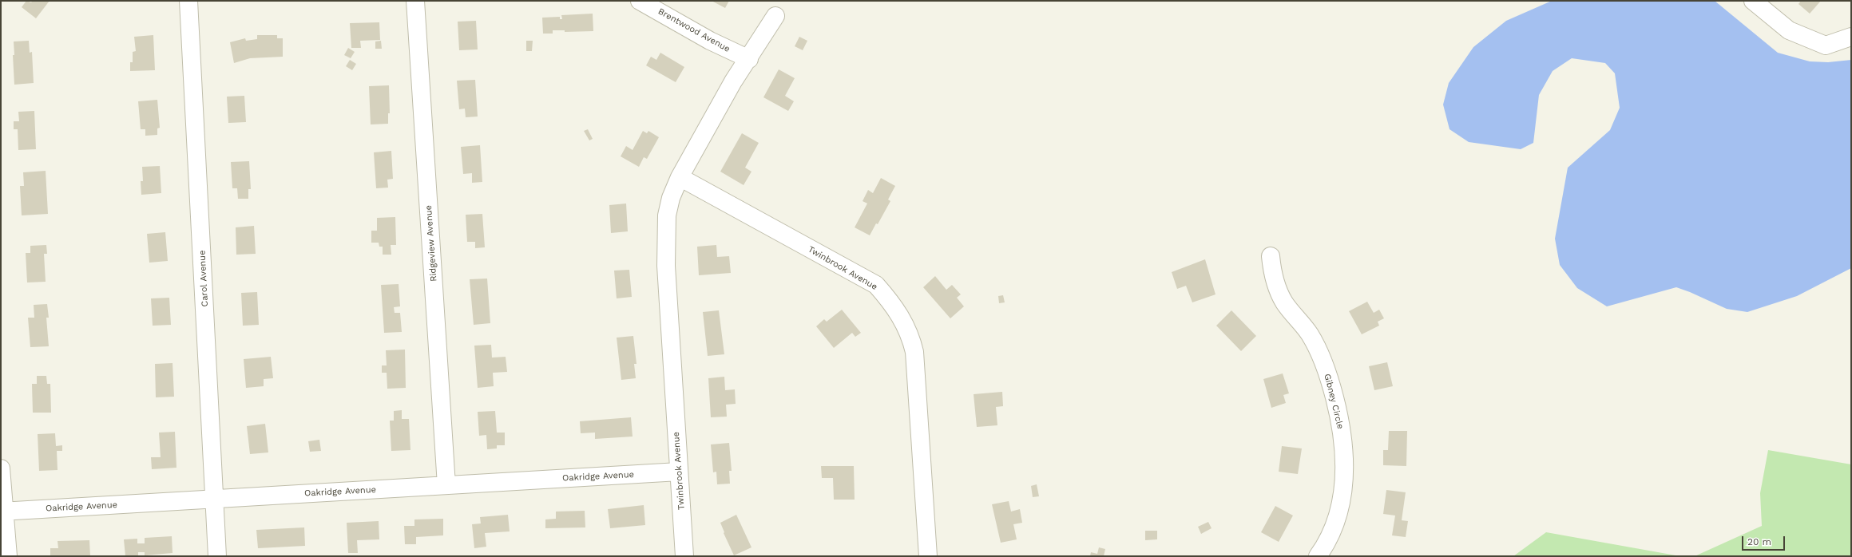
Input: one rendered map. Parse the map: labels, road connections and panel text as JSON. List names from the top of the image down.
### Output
{
  "streets": {
    "street": [
      "Brentwood Avenue",
      "Ridgeview Avenue",
      "Twinbrook Avenue",
      "Carol Avenue",
      "Gibney Circle",
      "Oakridge Avenue"
    ]
  },
  "crossings": [
    ["Brentwood Avenue", "Twinbrook Avenue"],
    ["Ridgeview Avenue", "Oakridge Avenue"],
    ["Twinbrook Avenue", "Oakridge Avenue"],
    ["Carol Avenue", "Oakridge Avenue"]
  ],
  "scale_bar": "20 m"
}
